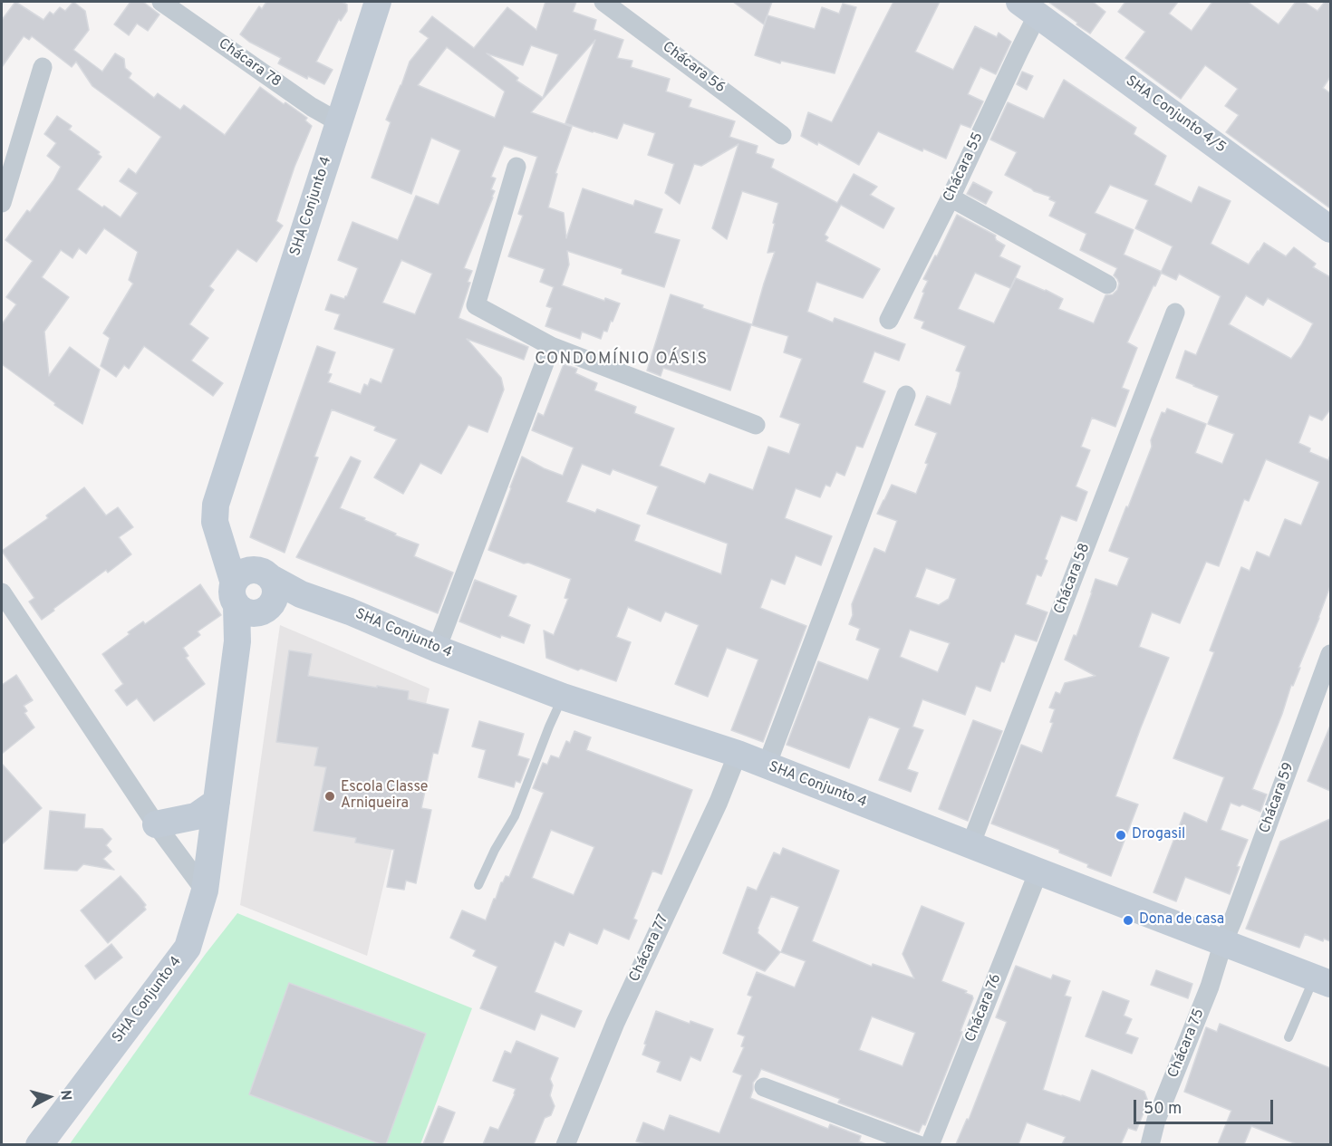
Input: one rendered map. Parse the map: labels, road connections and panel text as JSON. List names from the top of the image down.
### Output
{
  "streets": {
    "street": [
      "Chácara 78",
      "Chácara 56",
      "SHA Conjunto 4/5",
      "Chácara 55",
      "SHA Conjunto 4",
      "Chácara 58",
      "Chácara 59",
      "Chácara 77",
      "Chácara 76",
      "Chácara 75"
    ]
  },
  "crossings": [
    ["Chácara 78", "SHA Conjunto 4"],
    ["SHA Conjunto 4/5", "Chácara 55"],
    ["SHA Conjunto 4", "Chácara 58"],
    ["SHA Conjunto 4", "Chácara 59"],
    ["SHA Conjunto 4", "Chácara 77"],
    ["SHA Conjunto 4", "Chácara 76"],
    ["SHA Conjunto 4", "Chácara 75"],
    ["Chácara 59", "Chácara 75"]
  ],
  "districts": ["CONDOMÍNIO OÁSIS"],
  "places": ["Escola Classe Arniqueira", "Drogasil", "Dona de casa"],
  "scale_bar": "50 m",
  "north": "right"
}
